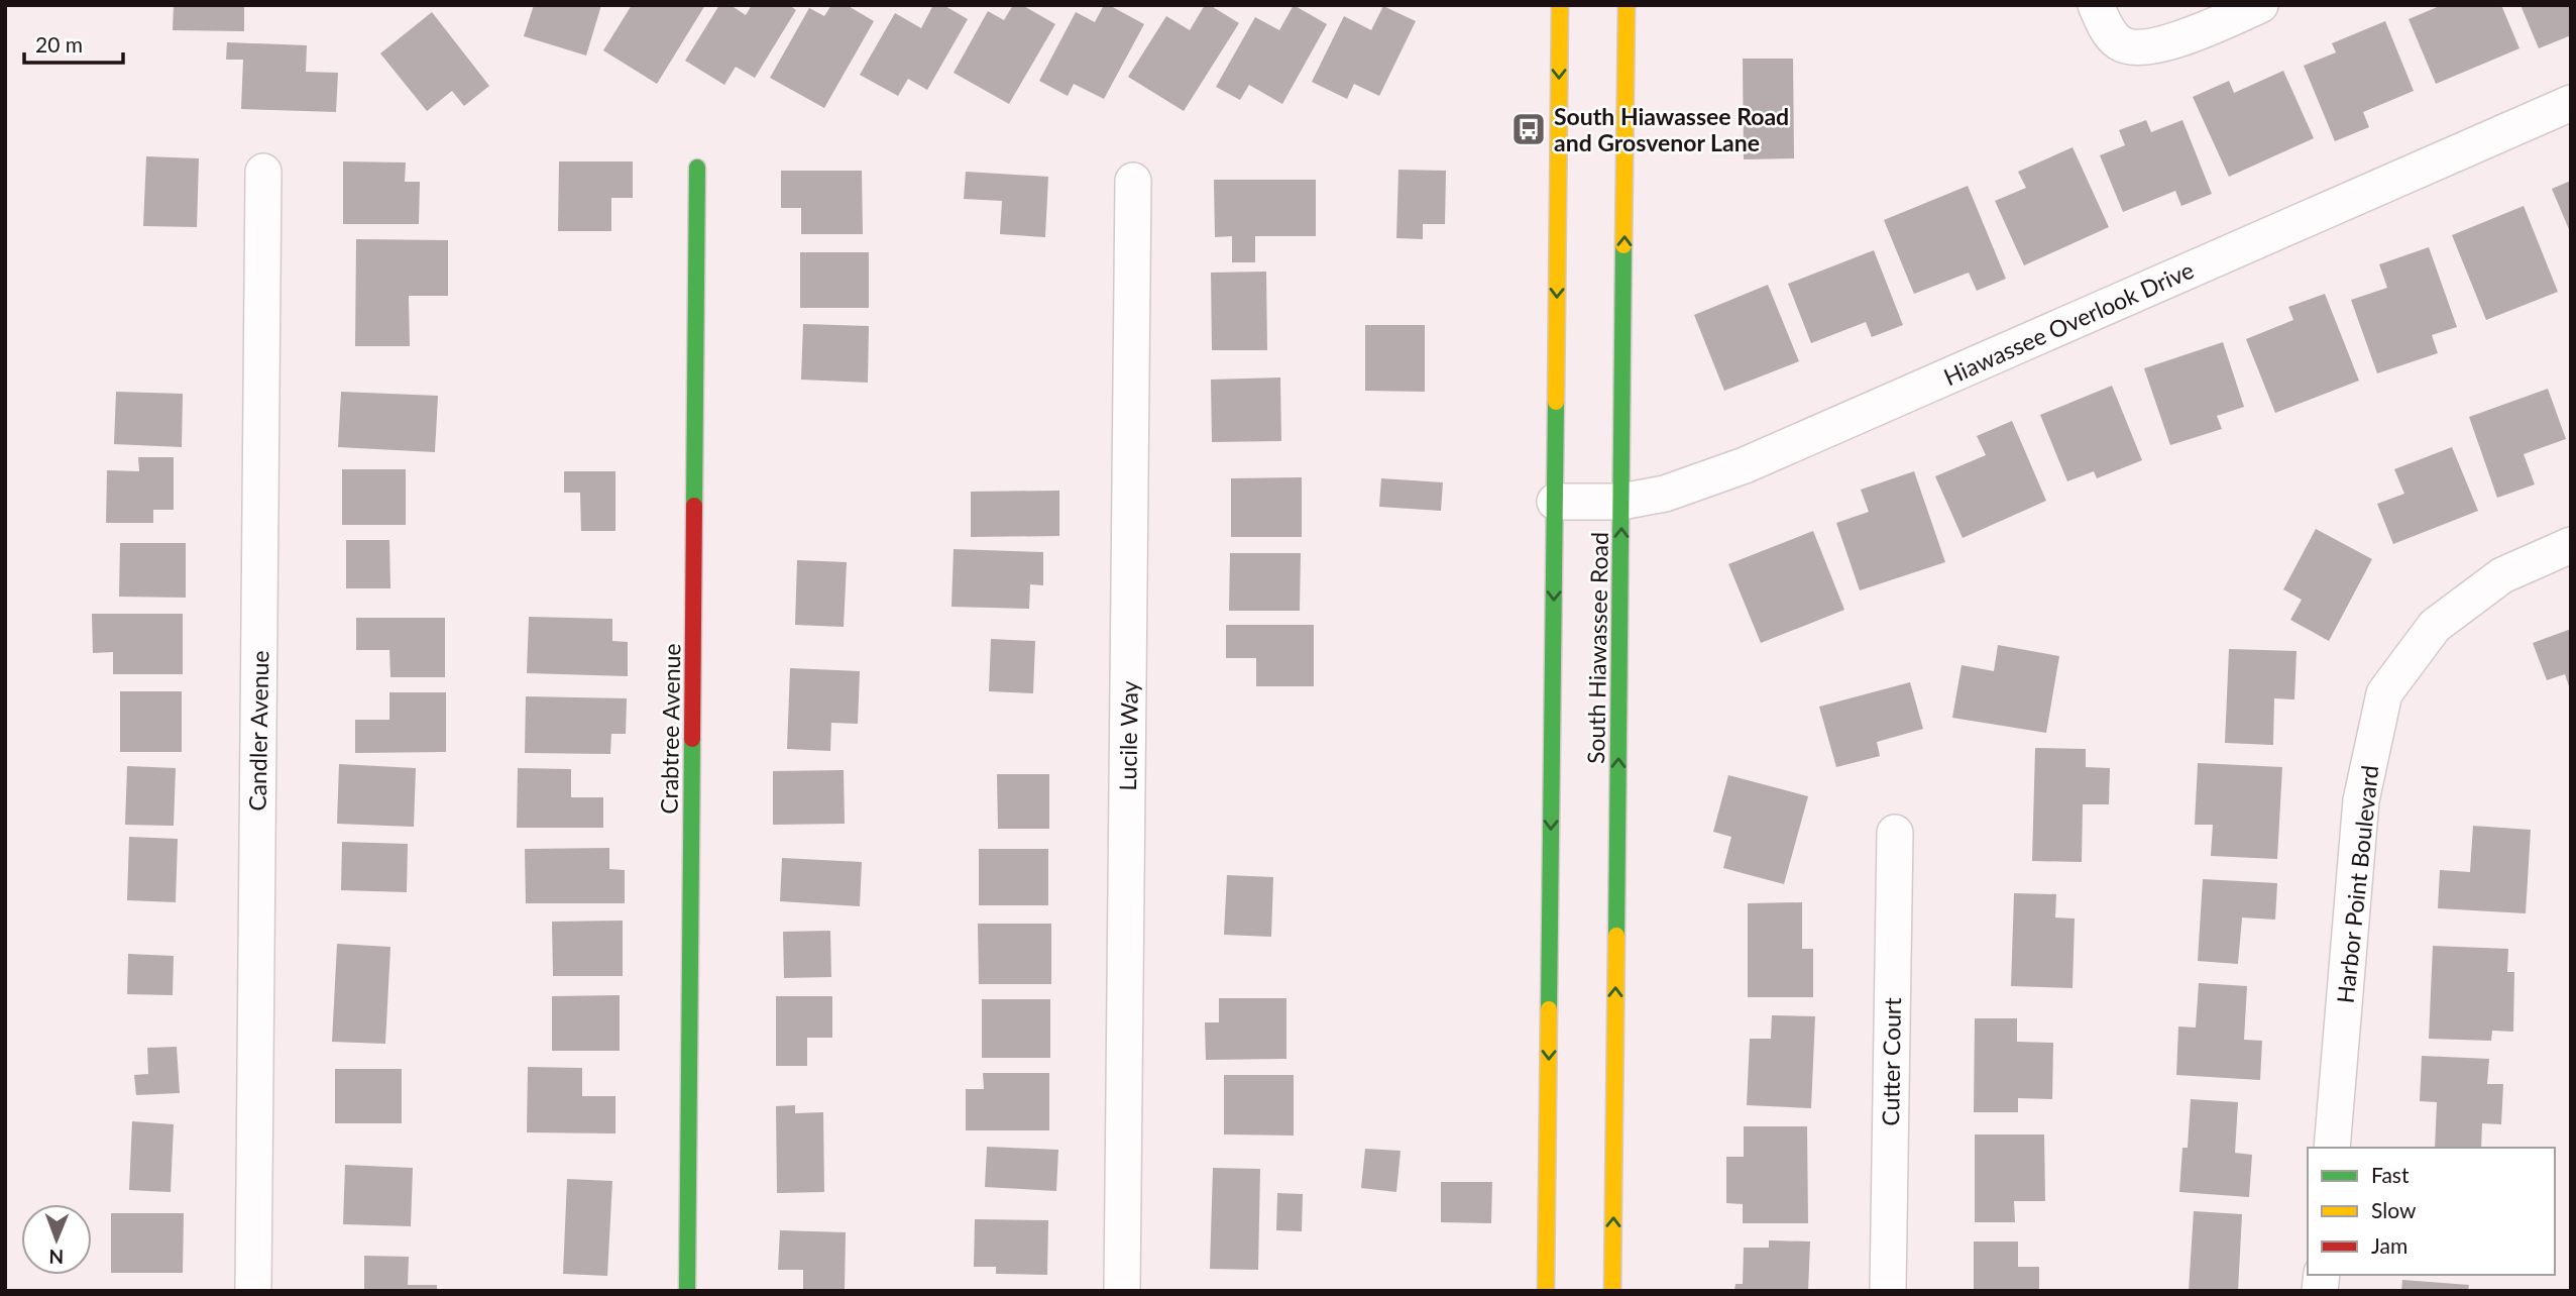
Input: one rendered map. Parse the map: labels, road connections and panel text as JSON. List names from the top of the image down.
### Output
{
  "streets": {
    "street": [
      "Hiawassee Overlook Drive",
      "South Hiawassee Road",
      "Crabtree Avenue",
      "Candler Avenue",
      "Lucile Way",
      "Harbor Point Boulevard",
      "Cutter Court"
    ]
  },
  "crossings": [
    ["Hiawassee Overlook Drive", "South Hiawassee Road"]
  ],
  "places": {
    "bus stop": ["South Hiawassee Road and Grosvenor Lane"]
  },
  "legend": ["Fast", "Slow", "Jam"],
  "scale_bar": "20 m",
  "north": "bottom"
}
